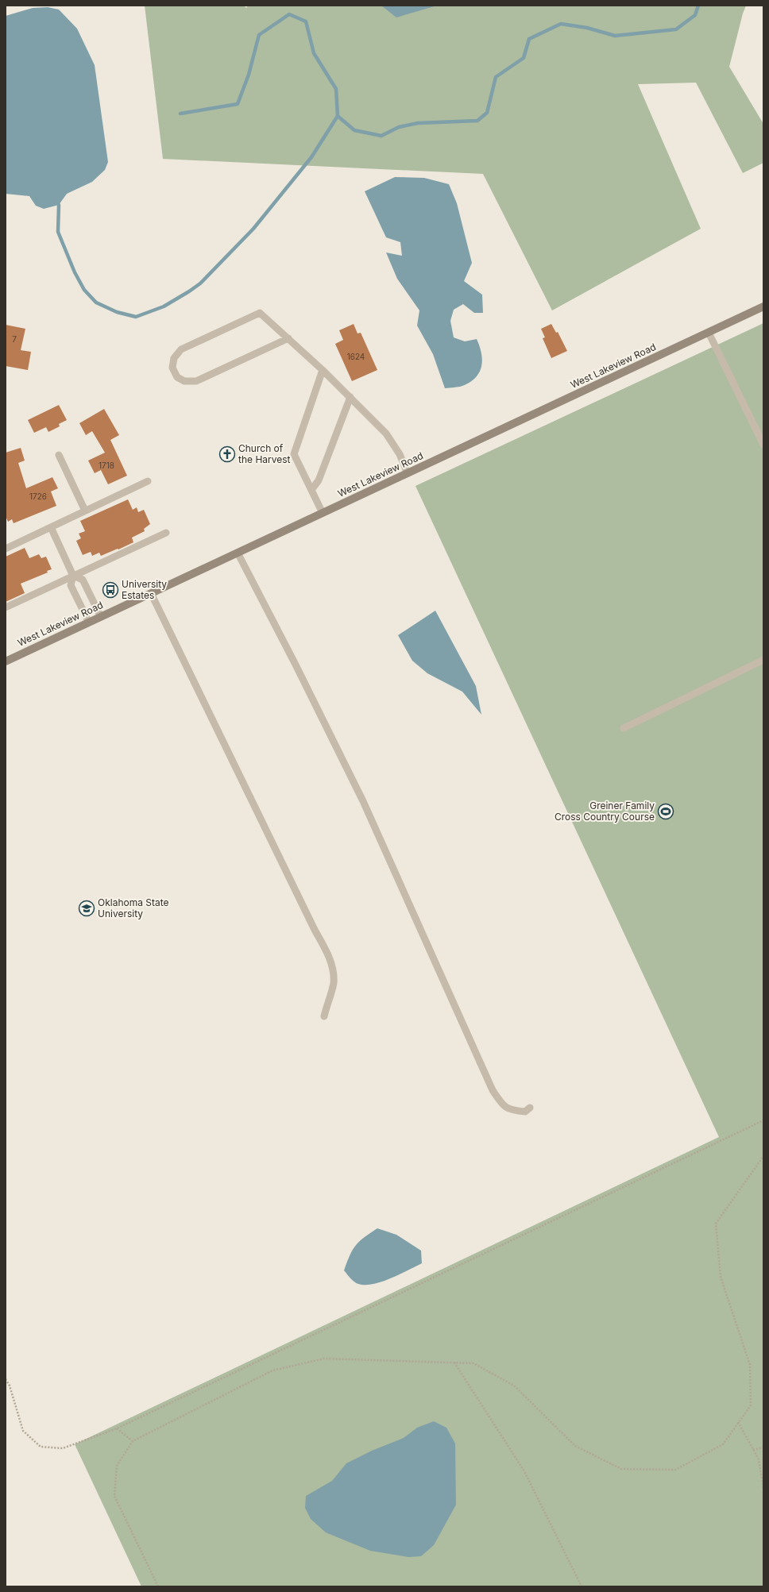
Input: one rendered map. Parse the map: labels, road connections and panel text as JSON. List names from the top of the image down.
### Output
{
  "streets": {
    "main road": ["West Lakeview Road"]
  },
  "places": {
    "church": ["Church of the Harvest"],
    "bus stop": ["University Estates"],
    "sports": ["Greiner Family Cross Country Course"],
    "school or university": ["Oklahoma State University"]
  },
  "house_numbers": [
    "7",
    "1624",
    "1718",
    "1726"
  ]
}
